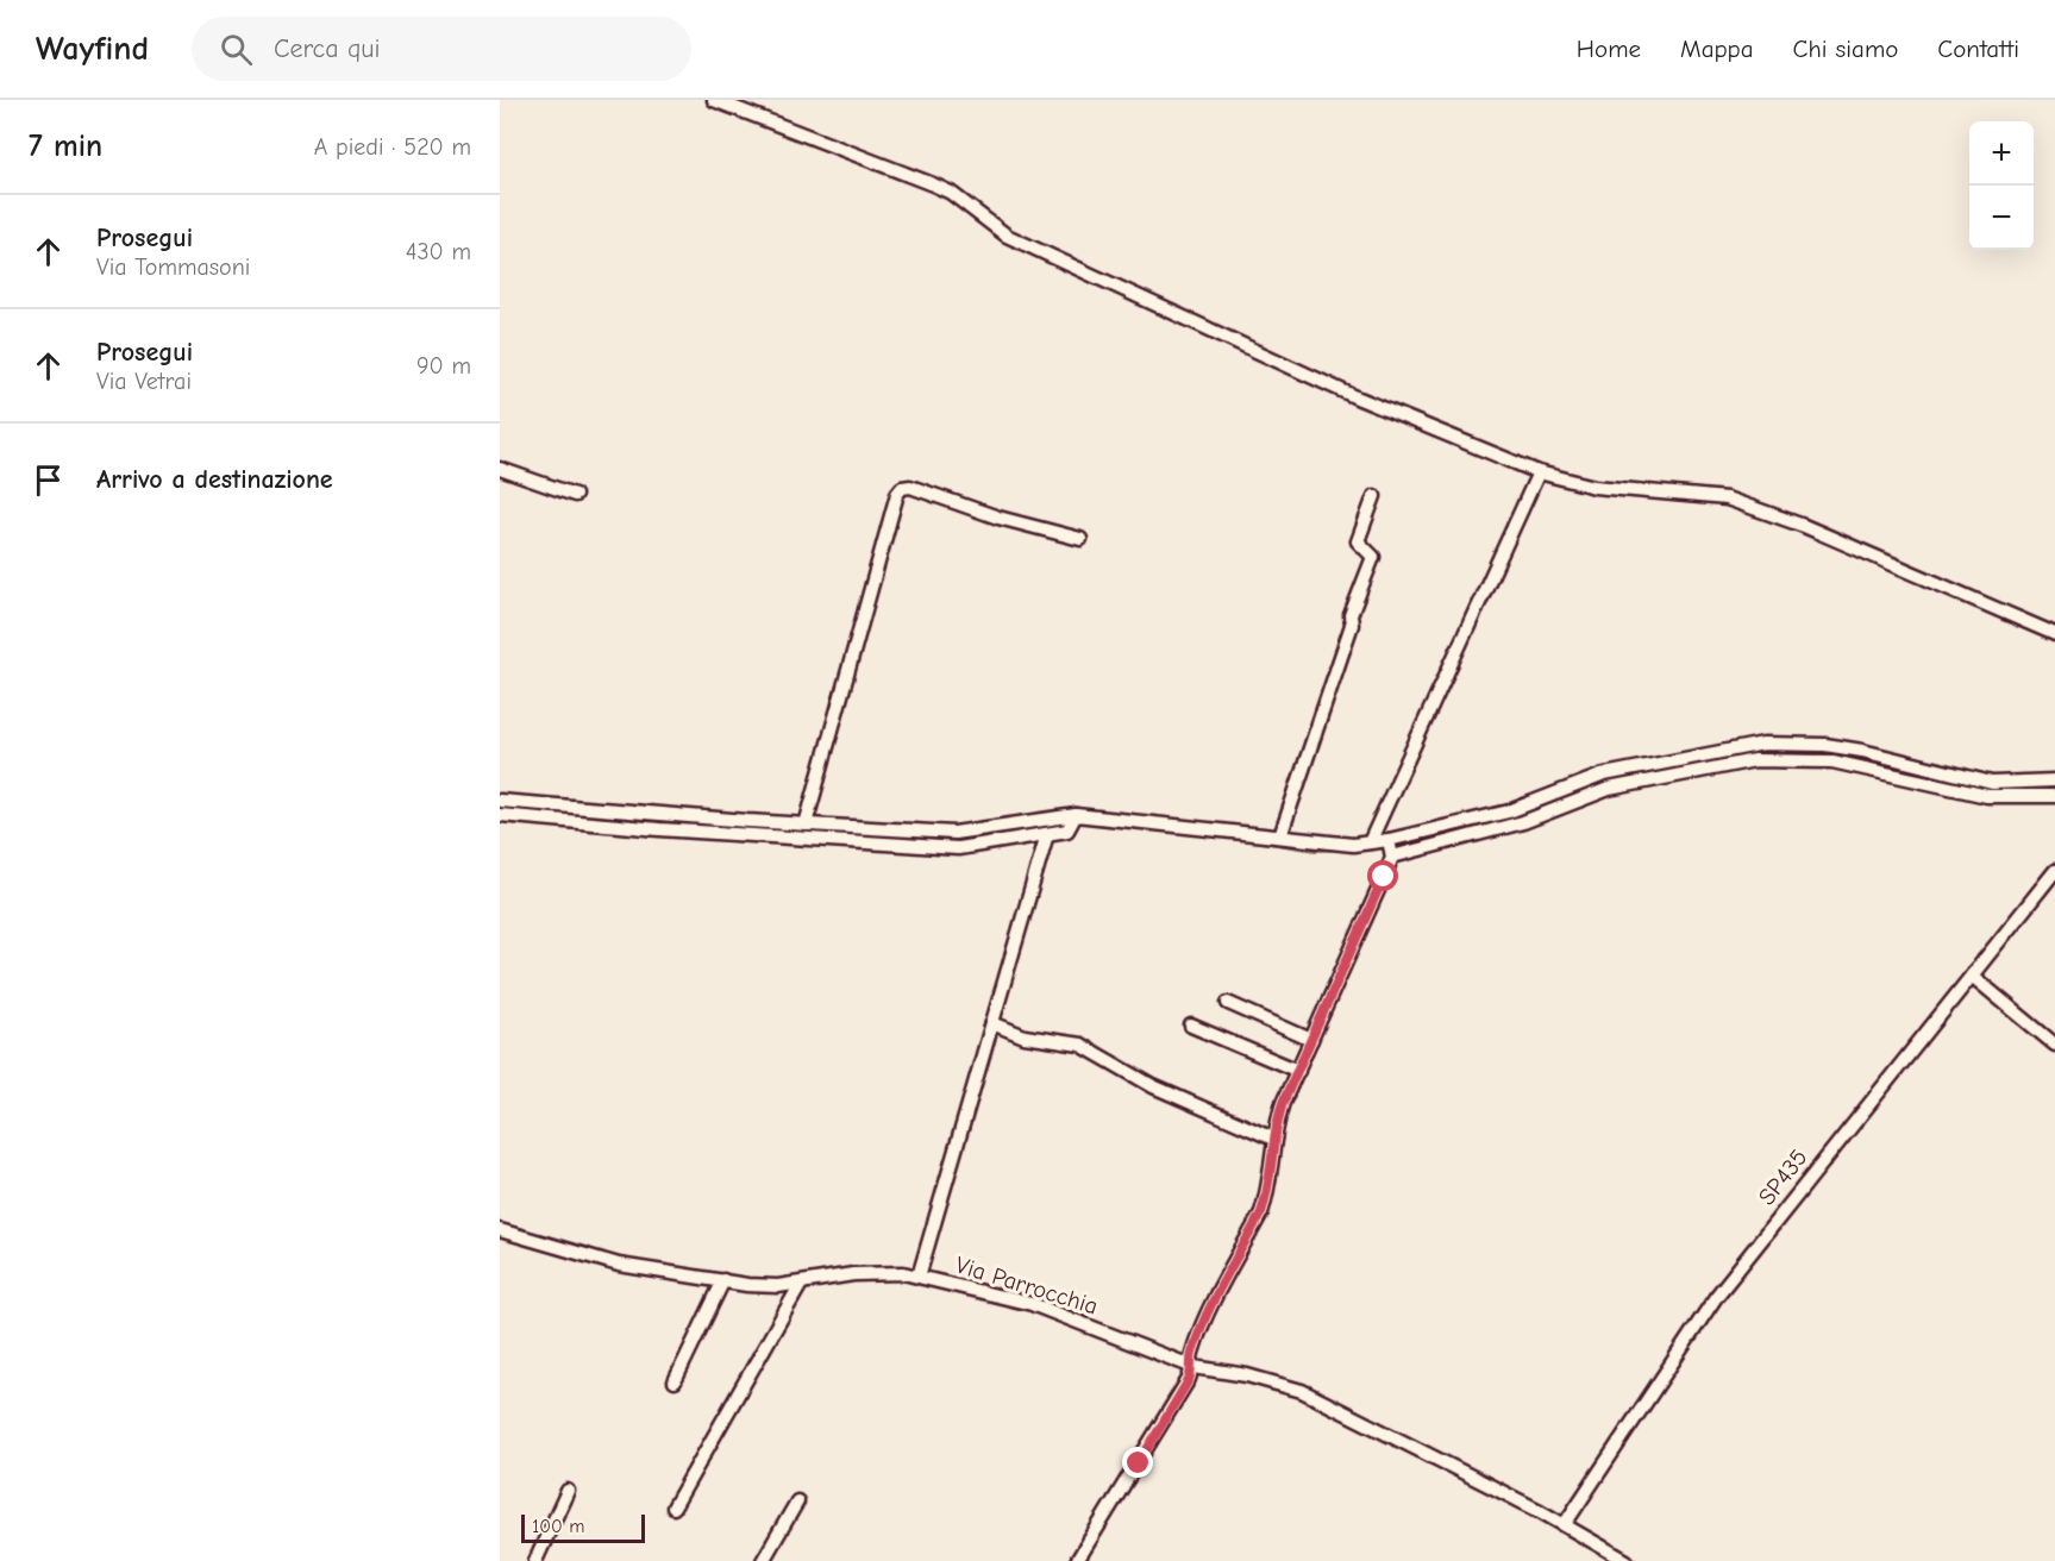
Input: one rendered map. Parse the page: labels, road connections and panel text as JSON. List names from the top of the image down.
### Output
{
  "streets": {
    "street": ["SP435", "Via Parrocchia"]
  },
  "crossings": [
    ["SP435", "Via Parrocchia"]
  ],
  "scale_bar": "100 m",
  "page": {
    "header": "Wayfind",
    "search": "Cerca qui",
    "nav": [
      "Home",
      "Mappa",
      "Chi siamo",
      "Contatti"
    ],
    "heading": ["7 min", "A piedi · 520 m"],
    "map_buttons": ["+", "−"],
    "list": [
      ["Prosegui", "Via Tommasoni", "430 m"],
      ["Prosegui", "Via Vetrai", "90 m"],
      "Arrivo a destinazione"
    ],
    "scale": "100 m"
  }
}
